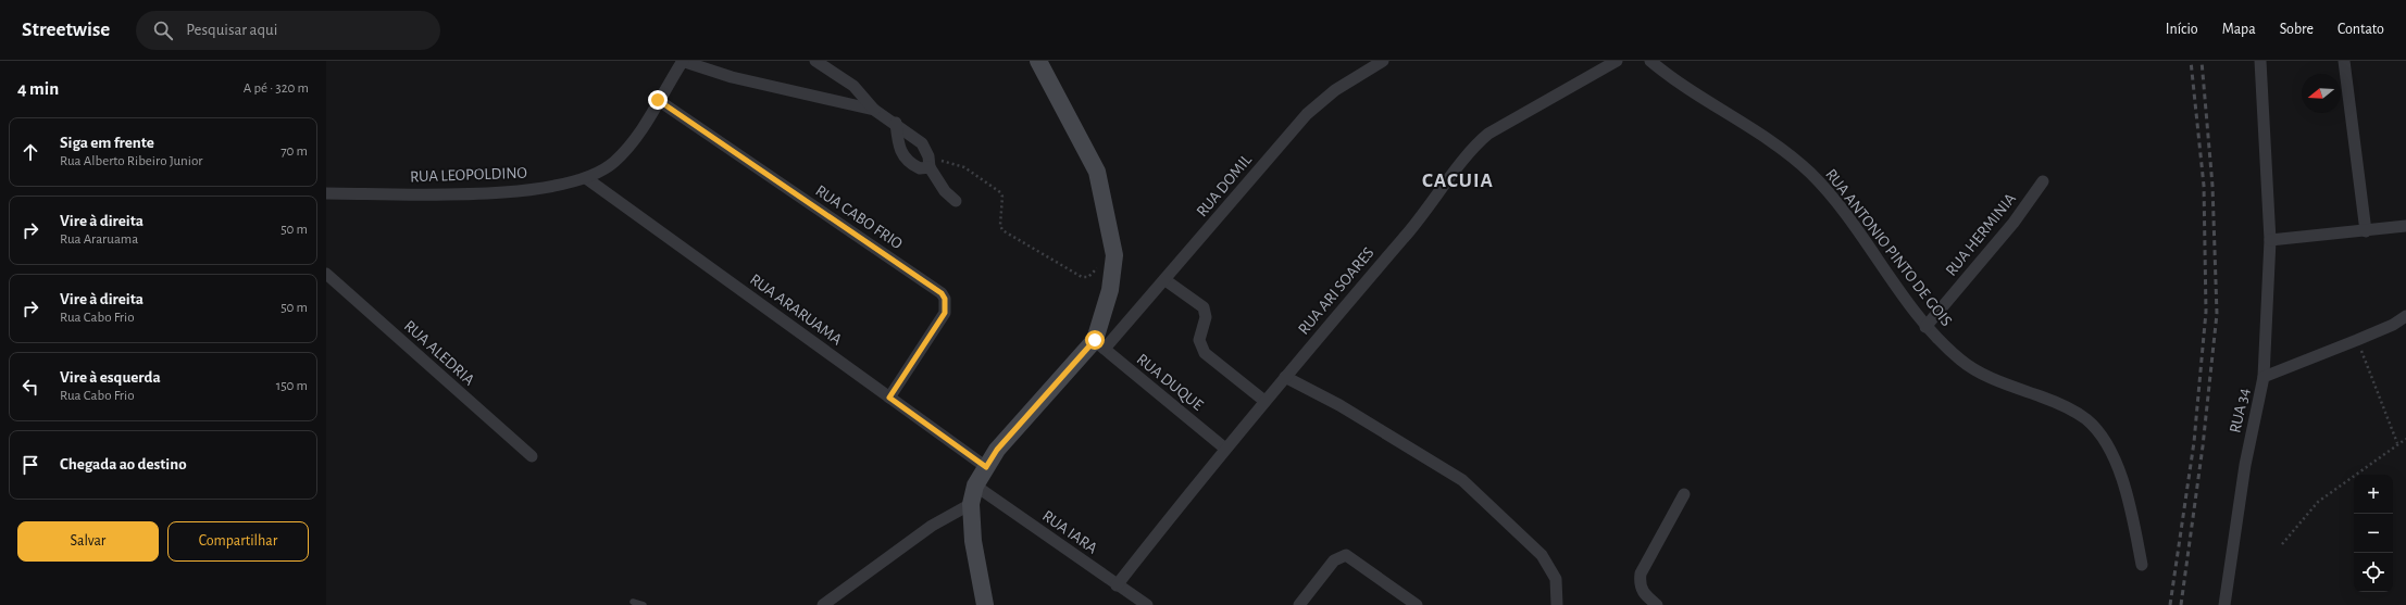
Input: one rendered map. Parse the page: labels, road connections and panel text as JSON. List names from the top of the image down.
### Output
{
  "streets": {
    "street": [
      "RUA LEOPOLDINO",
      "RUA DOMIL",
      "RUA CABO FRIO",
      "RUA HERMINIA",
      "RUA ANTONIO PINTO DE GOIS",
      "RUA ARI SOARES",
      "RUA ARARUAMA",
      "RUA ALEDRIA",
      "RUA DUQUE",
      "RUA 34",
      "RUA IARA"
    ]
  },
  "crossings": [
    ["RUA LEOPOLDINO", "RUA CABO FRIO"],
    ["RUA LEOPOLDINO", "RUA ARARUAMA"],
    ["RUA DOMIL", "RUA DUQUE"],
    ["RUA CABO FRIO", "RUA ARARUAMA"],
    ["RUA HERMINIA", "RUA ANTONIO PINTO DE GOIS"],
    ["RUA ARI SOARES", "RUA DUQUE"],
    ["RUA ARI SOARES", "RUA IARA"]
  ],
  "districts": ["CACUIA"],
  "north": "left",
  "page": {
    "header": "Streetwise",
    "search": "Pesquisar aqui",
    "nav": [
      "Início",
      "Mapa",
      "Sobre",
      "Contato"
    ],
    "heading": ["4 min", "A pé · 320 m"],
    "list": [
      ["Siga em frente", "Rua Alberto Ribeiro Junior", "70 m"],
      ["Vire à direita", "Rua Araruama", "50 m"],
      ["Vire à direita", "Rua Cabo Frio", "50 m"],
      ["Vire à esquerda", "Rua Cabo Frio", "150 m"],
      "Chegada ao destino"
    ],
    "map_buttons": ["+", "−"],
    "buttons": ["Salvar", "Compartilhar"]
  }
}
